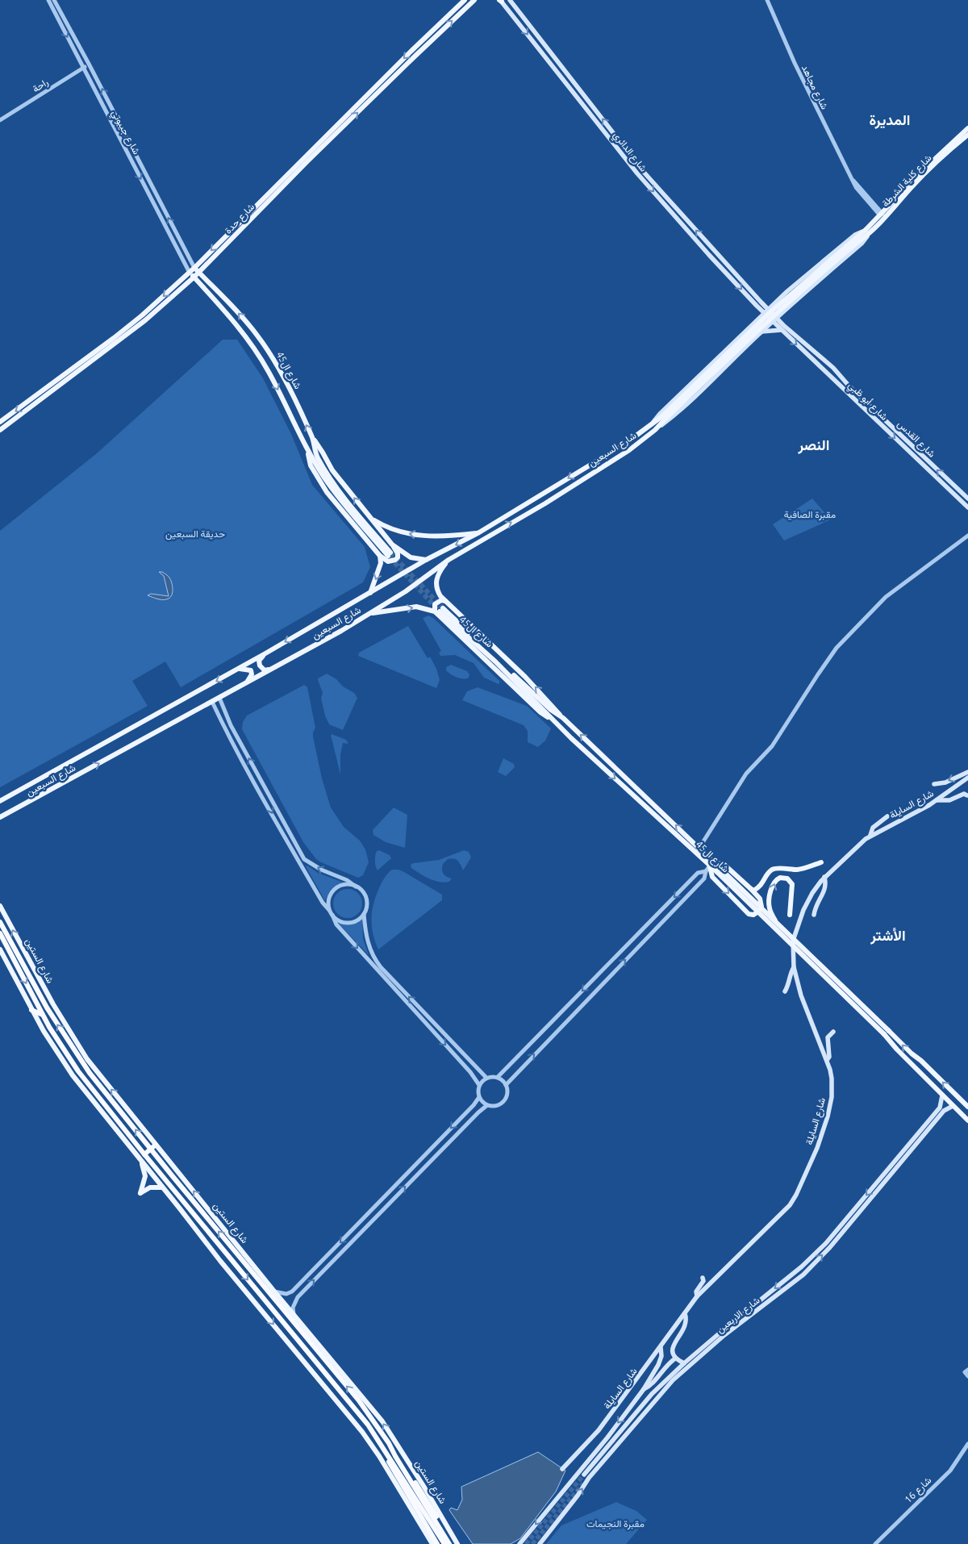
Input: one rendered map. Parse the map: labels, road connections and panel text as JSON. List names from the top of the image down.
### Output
{
  "streets": {
    "highway": ["شارع الستين"],
    "main road": [
      "شارع الدائري",
      "شارع كلية الشرطة",
      "شارع حدة",
      "شارع ال45",
      "شارع أبو ظبي",
      "شارع القدس",
      "شارع السبعين",
      "شارع السايلة",
      "شارع الاربعين"
    ],
    "street": [
      "راحة",
      "شارع مجاهد",
      "شارع جيبوتي",
      "شارع 16"
    ]
  },
  "crossings": [
    ["راحة", "شارع جيبوتي"],
    ["شارع مجاهد", "شارع كلية الشرطة"],
    ["شارع جيبوتي", "شارع حدة"],
    ["شارع جيبوتي", "شارع ال45"],
    ["شارع الدائري", "شارع أبو ظبي"],
    ["شارع كلية الشرطة", "شارع السبعين"],
    ["شارع حدة", "شارع ال45"],
    ["شارع ال45", "شارع الاربعين"],
    ["شارع أبو ظبي", "شارع القدس"]
  ],
  "one_way": ["شارع أبو ظبي"],
  "districts": ["المديرة", "النصر", "الأشتر"],
  "parks": ["مقبرة الصافية", "حديقة السبعين", "مقبرة النجيمات"]
}
